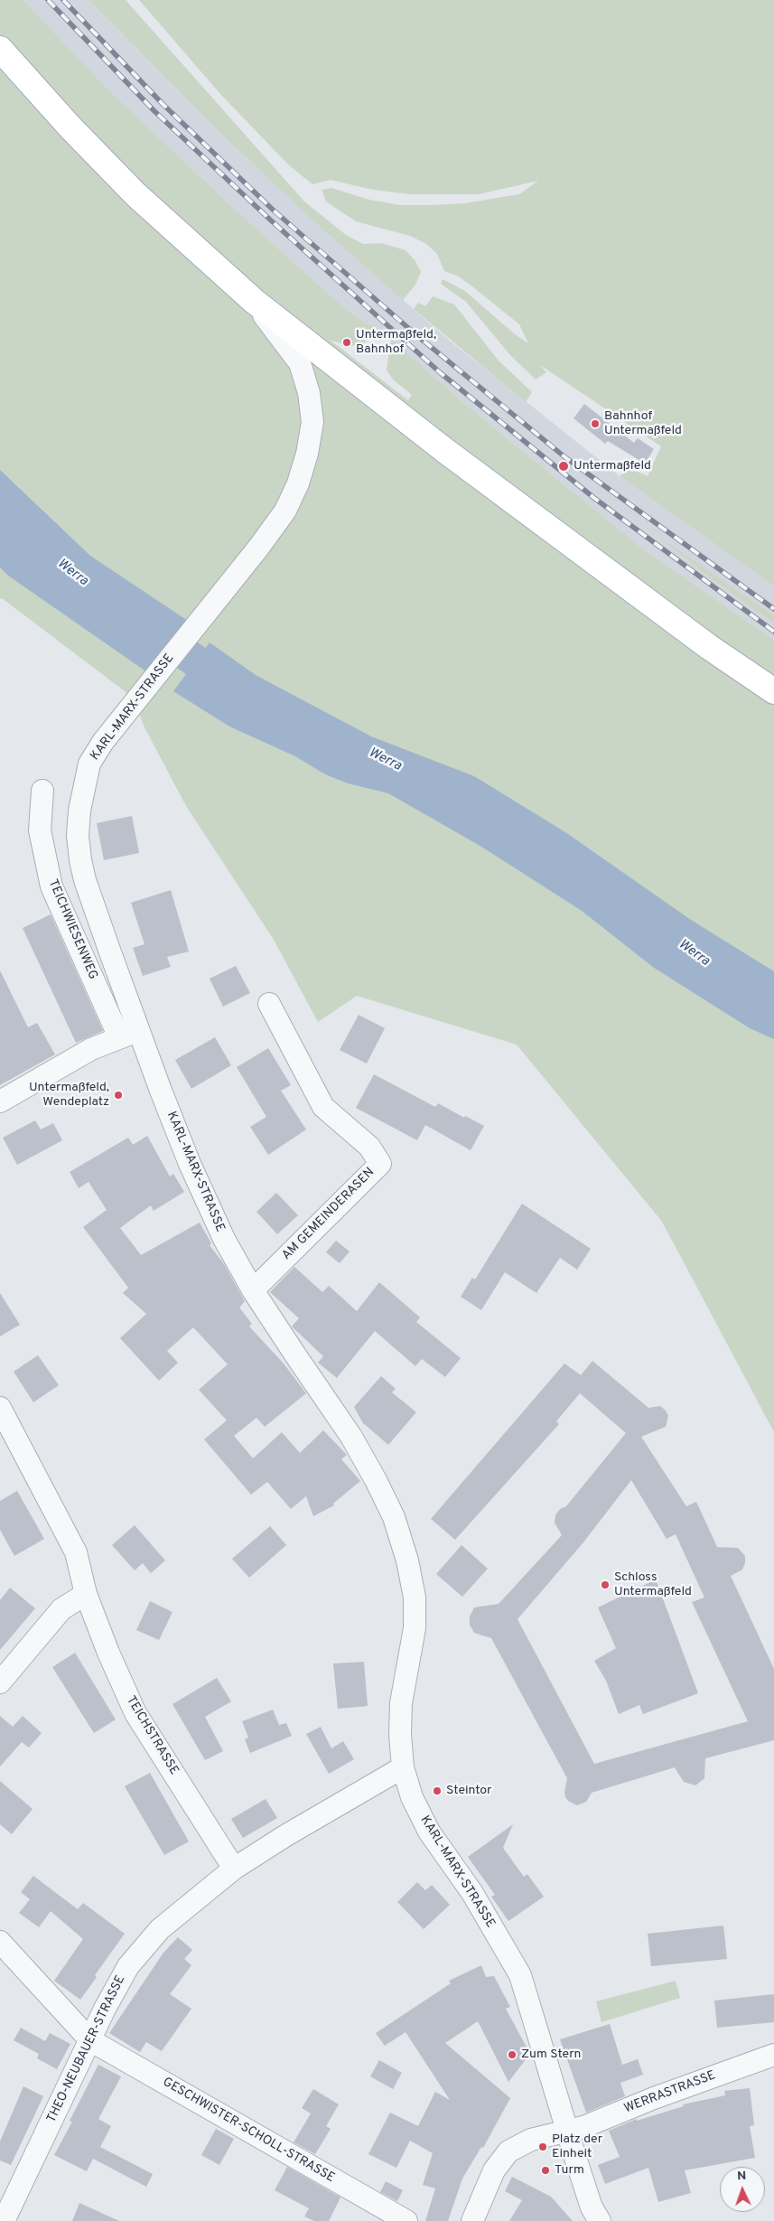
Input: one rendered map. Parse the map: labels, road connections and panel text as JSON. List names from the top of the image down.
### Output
{
  "streets": {
    "street": [
      "KARL-MARX-STRASSE",
      "TEICHWIESENWEG",
      "AM GEMEINDERASEN",
      "TEICHSTRASSE",
      "THEO-NEUBAUER-STRASSE",
      "WERRASTRASSE",
      "GESCHWISTER-SCHOLL-STRASSE"
    ]
  },
  "crossings": [
    ["KARL-MARX-STRASSE", "TEICHWIESENWEG"],
    ["KARL-MARX-STRASSE", "AM GEMEINDERASEN"],
    ["KARL-MARX-STRASSE", "THEO-NEUBAUER-STRASSE"],
    ["KARL-MARX-STRASSE", "WERRASTRASSE"],
    ["TEICHSTRASSE", "THEO-NEUBAUER-STRASSE"],
    ["THEO-NEUBAUER-STRASSE", "GESCHWISTER-SCHOLL-STRASSE"]
  ],
  "water": ["Werra"],
  "places": [
    "Untermaßfeld, Bahnhof",
    "Bahnhof Untermaßfeld",
    "Untermaßfeld",
    "Untermaßfeld, Wendeplatz",
    "Schloss Untermaßfeld",
    "Steintor",
    "Zum Stern",
    "Platz der Einheit",
    "Turm"
  ],
  "north": "top"
}
